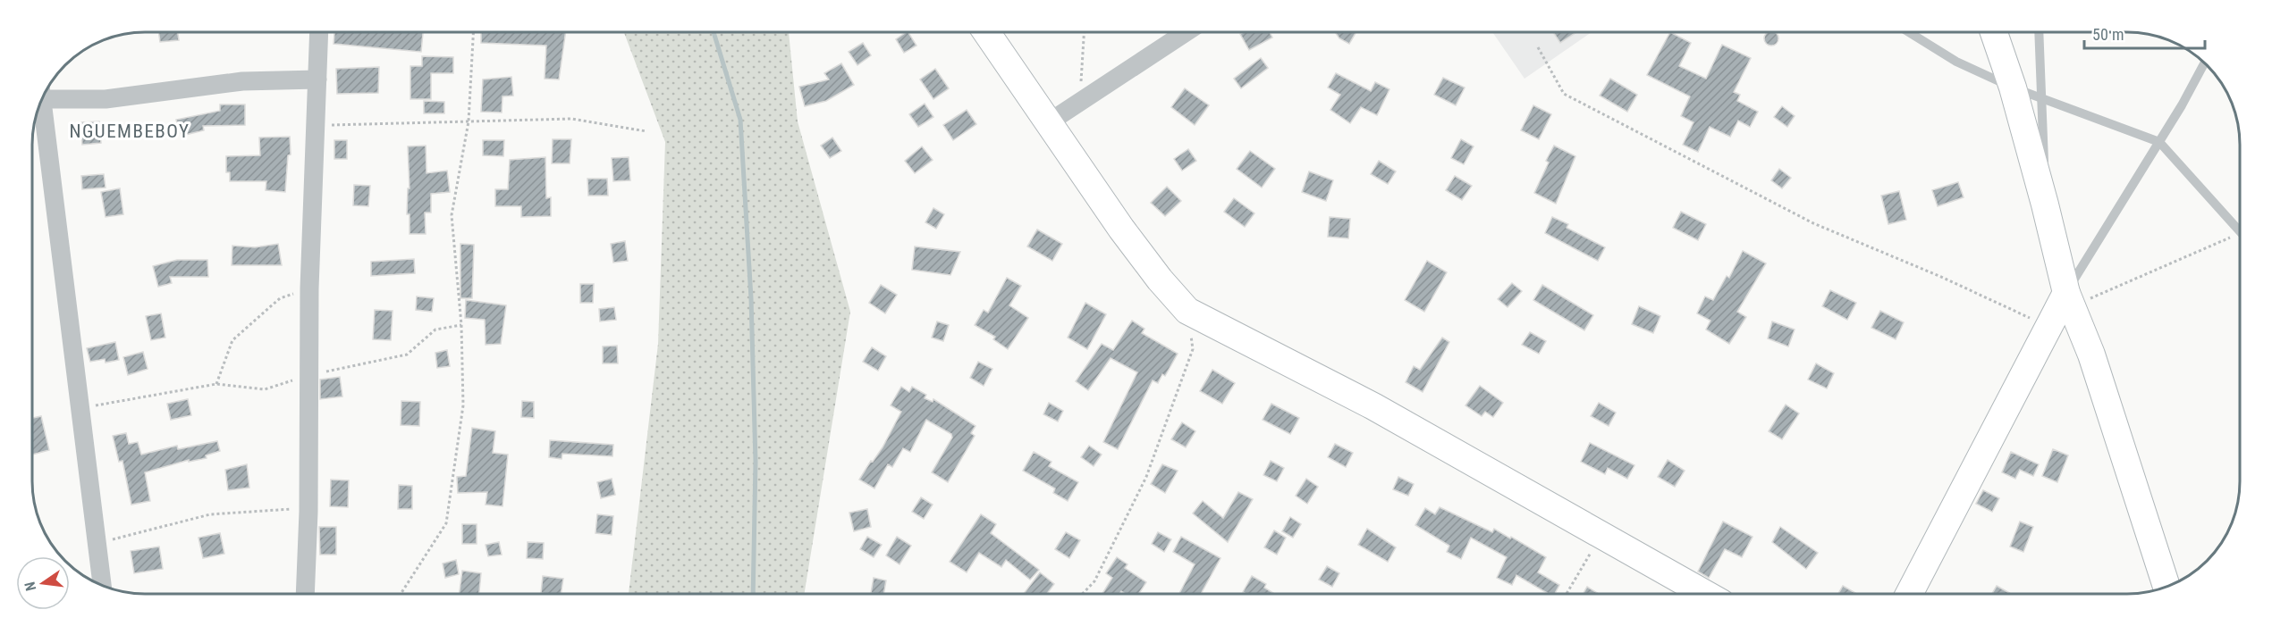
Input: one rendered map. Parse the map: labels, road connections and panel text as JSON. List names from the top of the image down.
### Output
{
  "districts": ["NGUEMBEBOY"],
  "scale_bar": "50 m",
  "north": "left"
}
